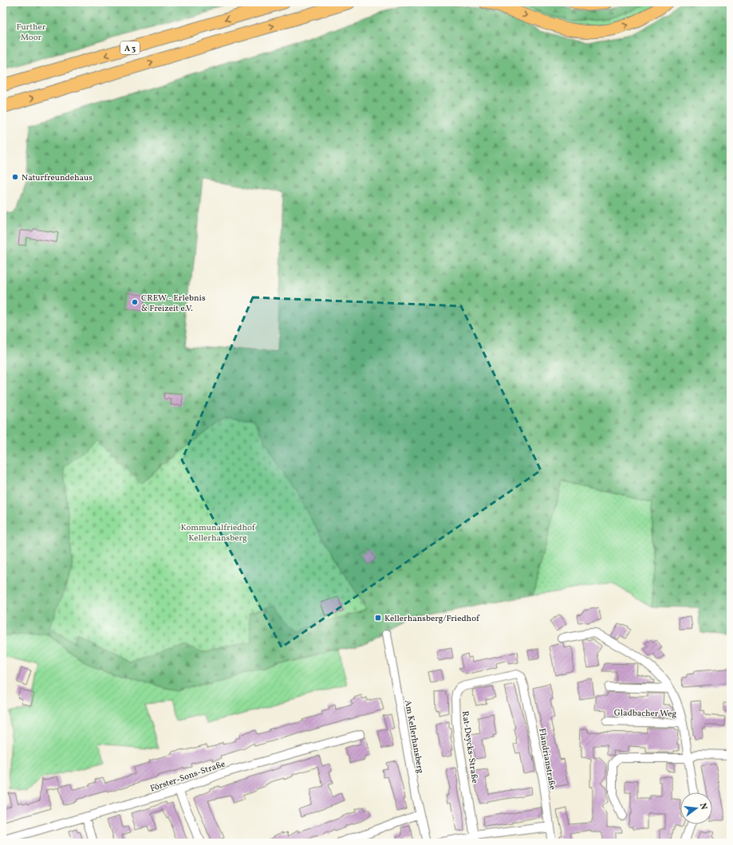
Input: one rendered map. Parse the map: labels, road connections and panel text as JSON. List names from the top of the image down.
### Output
{
  "streets": {
    "highway": ["A 3"],
    "street": [
      "Gladbacher Weg",
      "Am Kellerhansberg",
      "Rat-Deycks-Straße",
      "Flandrianstraße",
      "Förster-Sons-Straße"
    ]
  },
  "crossings": [
    ["Rat-Deycks-Straße", "Flandrianstraße"]
  ],
  "parks": ["Further Moor", "Kommunalfriedhof Kellerhansberg"],
  "places": {
    "other": ["Naturfreundehaus", "CREW - Erlebnis & Freizeit e.V."],
    "transit": ["Kellerhansberg/Friedhof"]
  },
  "north": "right"
}
